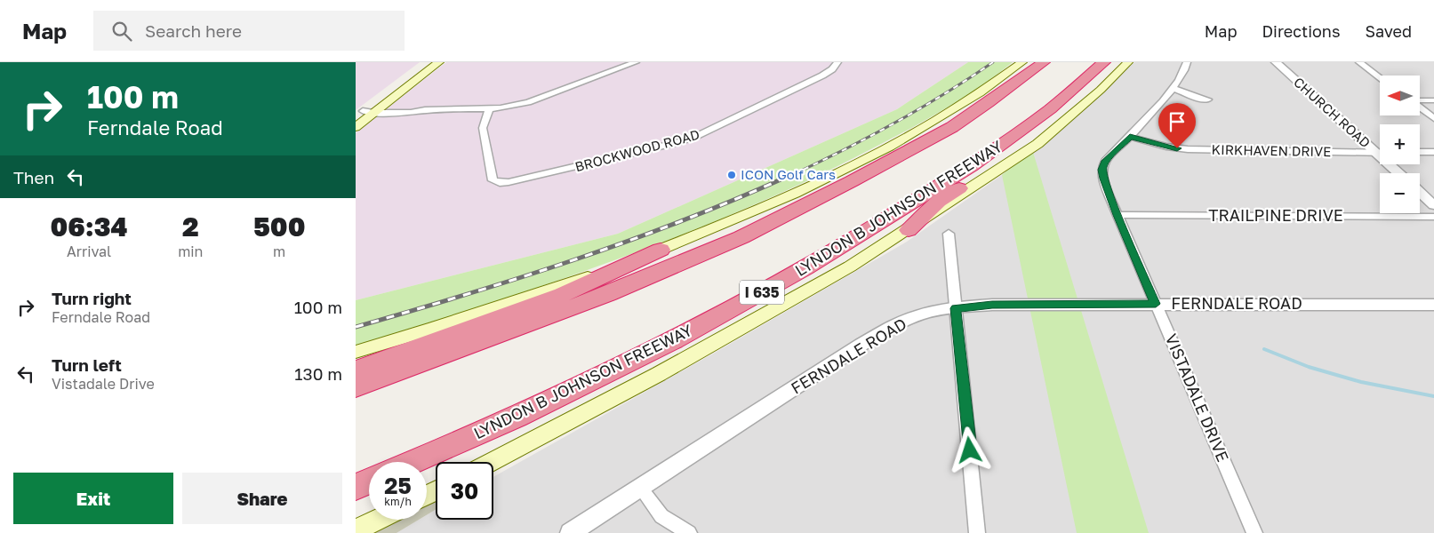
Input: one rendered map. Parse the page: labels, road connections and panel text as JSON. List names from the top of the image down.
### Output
{
  "streets": {
    "highway": ["LYNDON B JOHNSON FREEWAY", "I 635"],
    "street": [
      "CHURCH ROAD",
      "BROCKWOOD ROAD",
      "KIRKHAVEN DRIVE",
      "TRAILPINE DRIVE",
      "FERNDALE ROAD",
      "VISTADALE DRIVE"
    ]
  },
  "crossings": [
    ["CHURCH ROAD", "KIRKHAVEN DRIVE"],
    ["KIRKHAVEN DRIVE", "VISTADALE DRIVE"],
    ["TRAILPINE DRIVE", "VISTADALE DRIVE"],
    ["FERNDALE ROAD", "VISTADALE DRIVE"]
  ],
  "places": ["ICON Golf Cars"],
  "north": "left",
  "page": {
    "header": "Map",
    "search": "Search here",
    "nav": ["Map", "Directions", "Saved"],
    "turn": ["100 m", "Ferndale Road"],
    "map_buttons": ["+", "−"],
    "then": "Then",
    "eta": [
      "06:34",
      "Arrival",
      "2",
      "min",
      "500",
      "m"
    ],
    "list": [
      {
        "name": "Turn right",
        "note": "Ferndale Road",
        "value": "100 m"
      },
      {
        "name": "Turn left",
        "note": "Vistadale Drive",
        "value": "130 m"
      }
    ],
    "speed": "25 km/h",
    "limit": "30",
    "buttons": ["Exit", "Share"]
  }
}
